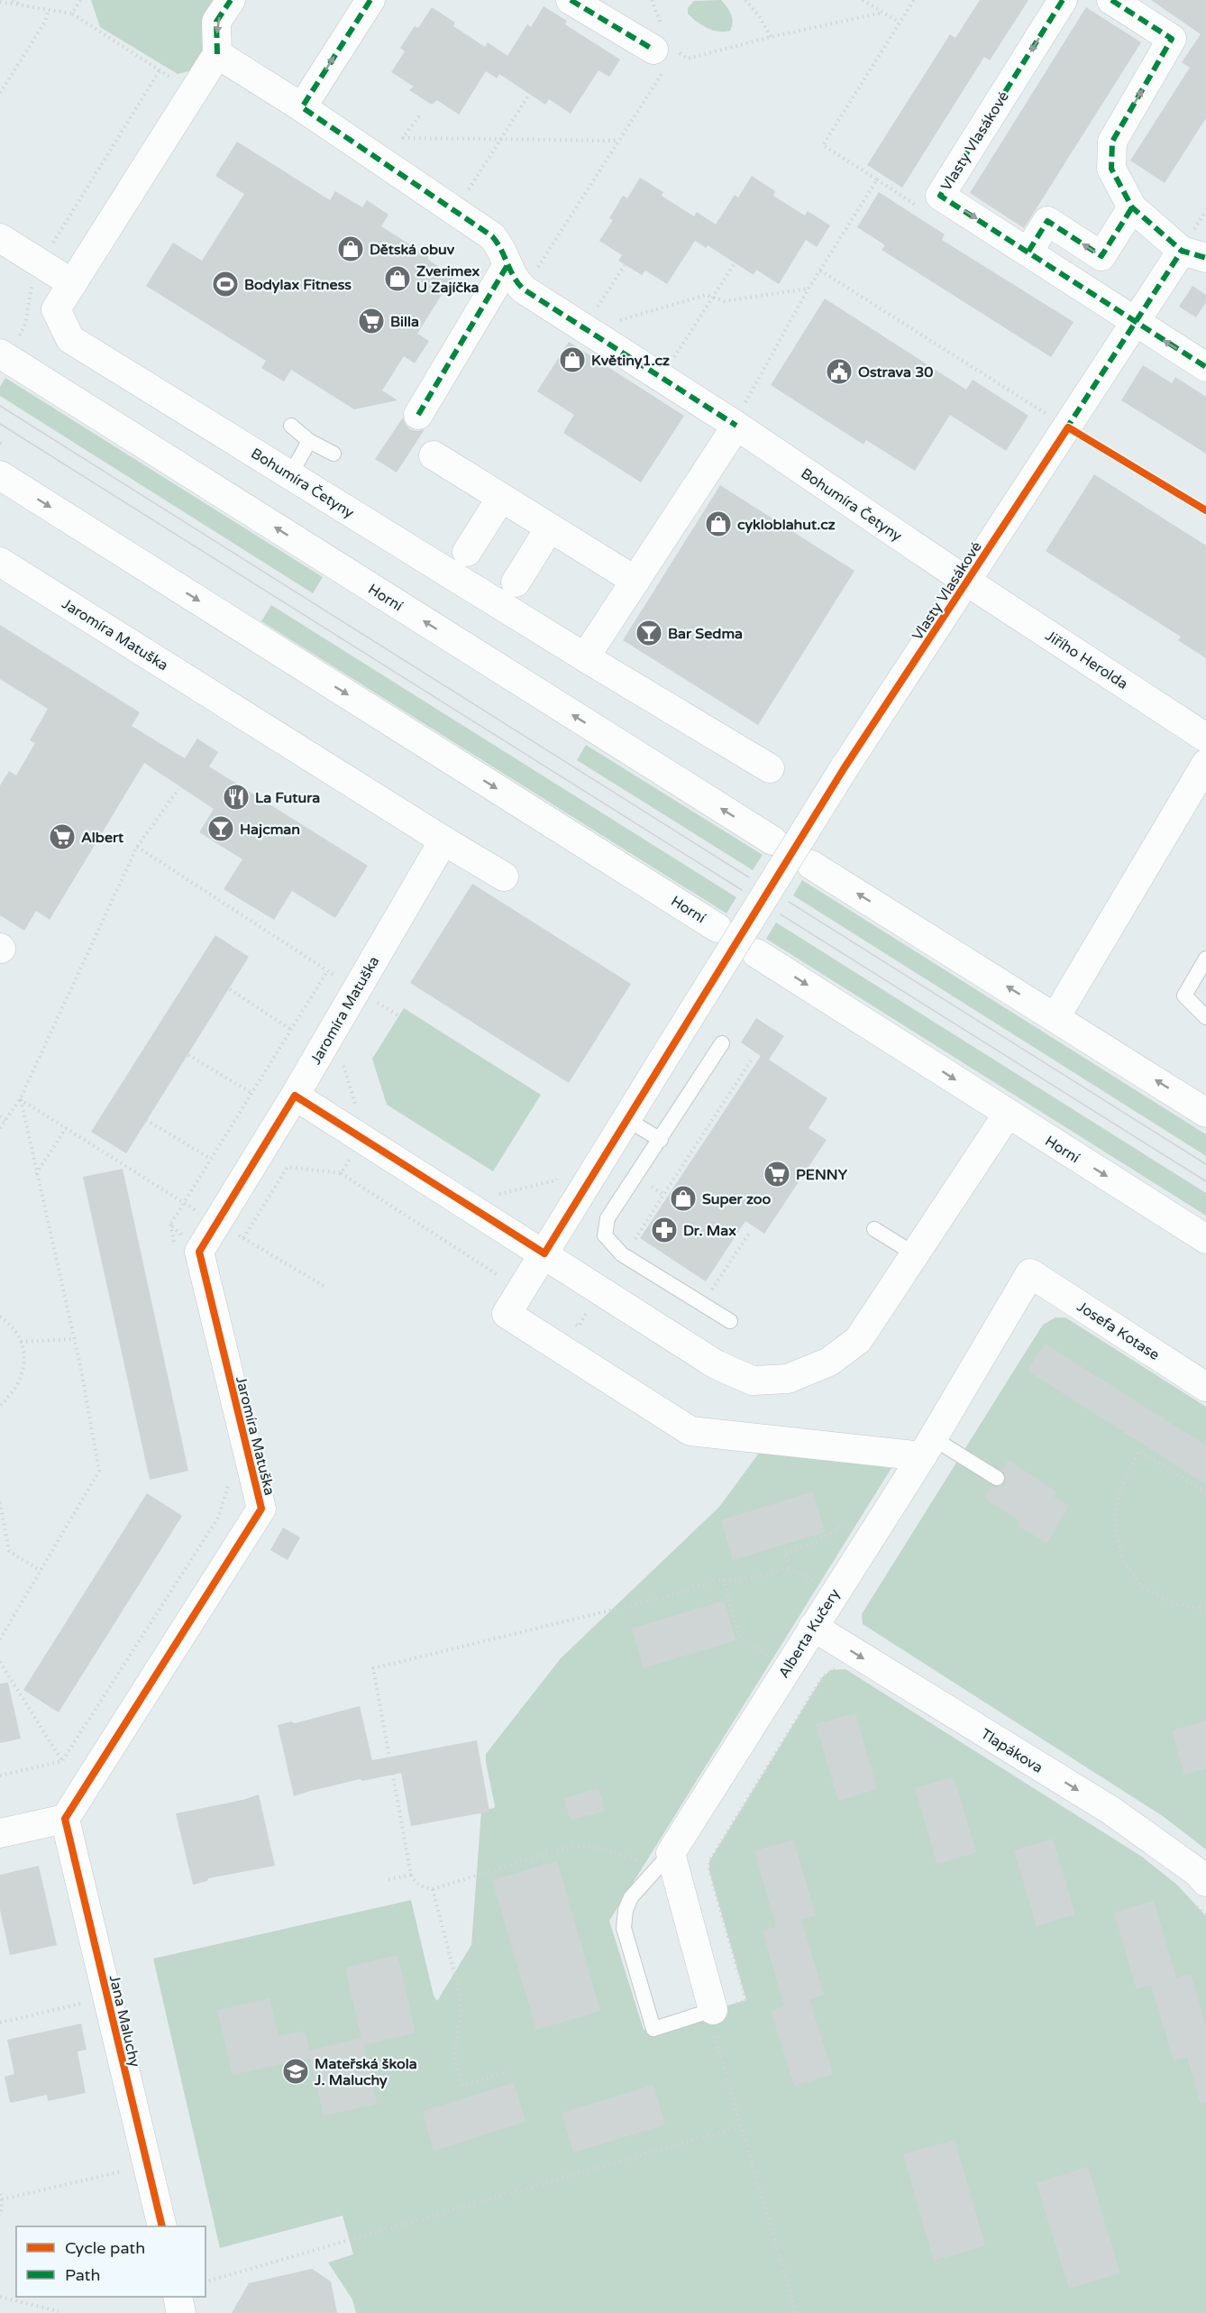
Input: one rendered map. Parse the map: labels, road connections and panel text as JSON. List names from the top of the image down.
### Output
{
  "streets": {
    "street": [
      "Vlasty Vlasákové",
      "Bohumíra Četyny",
      "Horní",
      "Jaromíra Matuška",
      "Jiřího Herolda",
      "Josefa Kotase",
      "Alberta Kučery",
      "Tlapákova",
      "Jana Maluchy"
    ]
  },
  "crossings": [
    ["Vlasty Vlasákové", "Bohumíra Četyny"],
    ["Vlasty Vlasákové", "Jiřího Herolda"],
    ["Vlasty Vlasákové", "Alberta Kučery"],
    ["Bohumíra Četyny", "Jiřího Herolda"],
    ["Jaromíra Matuška", "Jana Maluchy"],
    ["Josefa Kotase", "Alberta Kučery"],
    ["Alberta Kučery", "Tlapákova"]
  ],
  "one_way": ["Tlapákova"],
  "places": {
    "shop": [
      "Dětská obuv",
      "Zverimex U Zajíčka",
      "Květiny1.cz",
      "cykloblahut.cz",
      "Super zoo"
    ],
    "sports": ["Bodylax Fitness"],
    "supermarket": ["Billa", "Albert", "PENNY"],
    "public building": ["Ostrava 30"],
    "bar": ["Bar Sedma", "Hajcman"],
    "restaurant": ["La Futura"],
    "pharmacy": ["Dr. Max"],
    "school or university": ["Mateřská škola J. Maluchy"]
  },
  "legend": ["Cycle path", "Path"]
}
